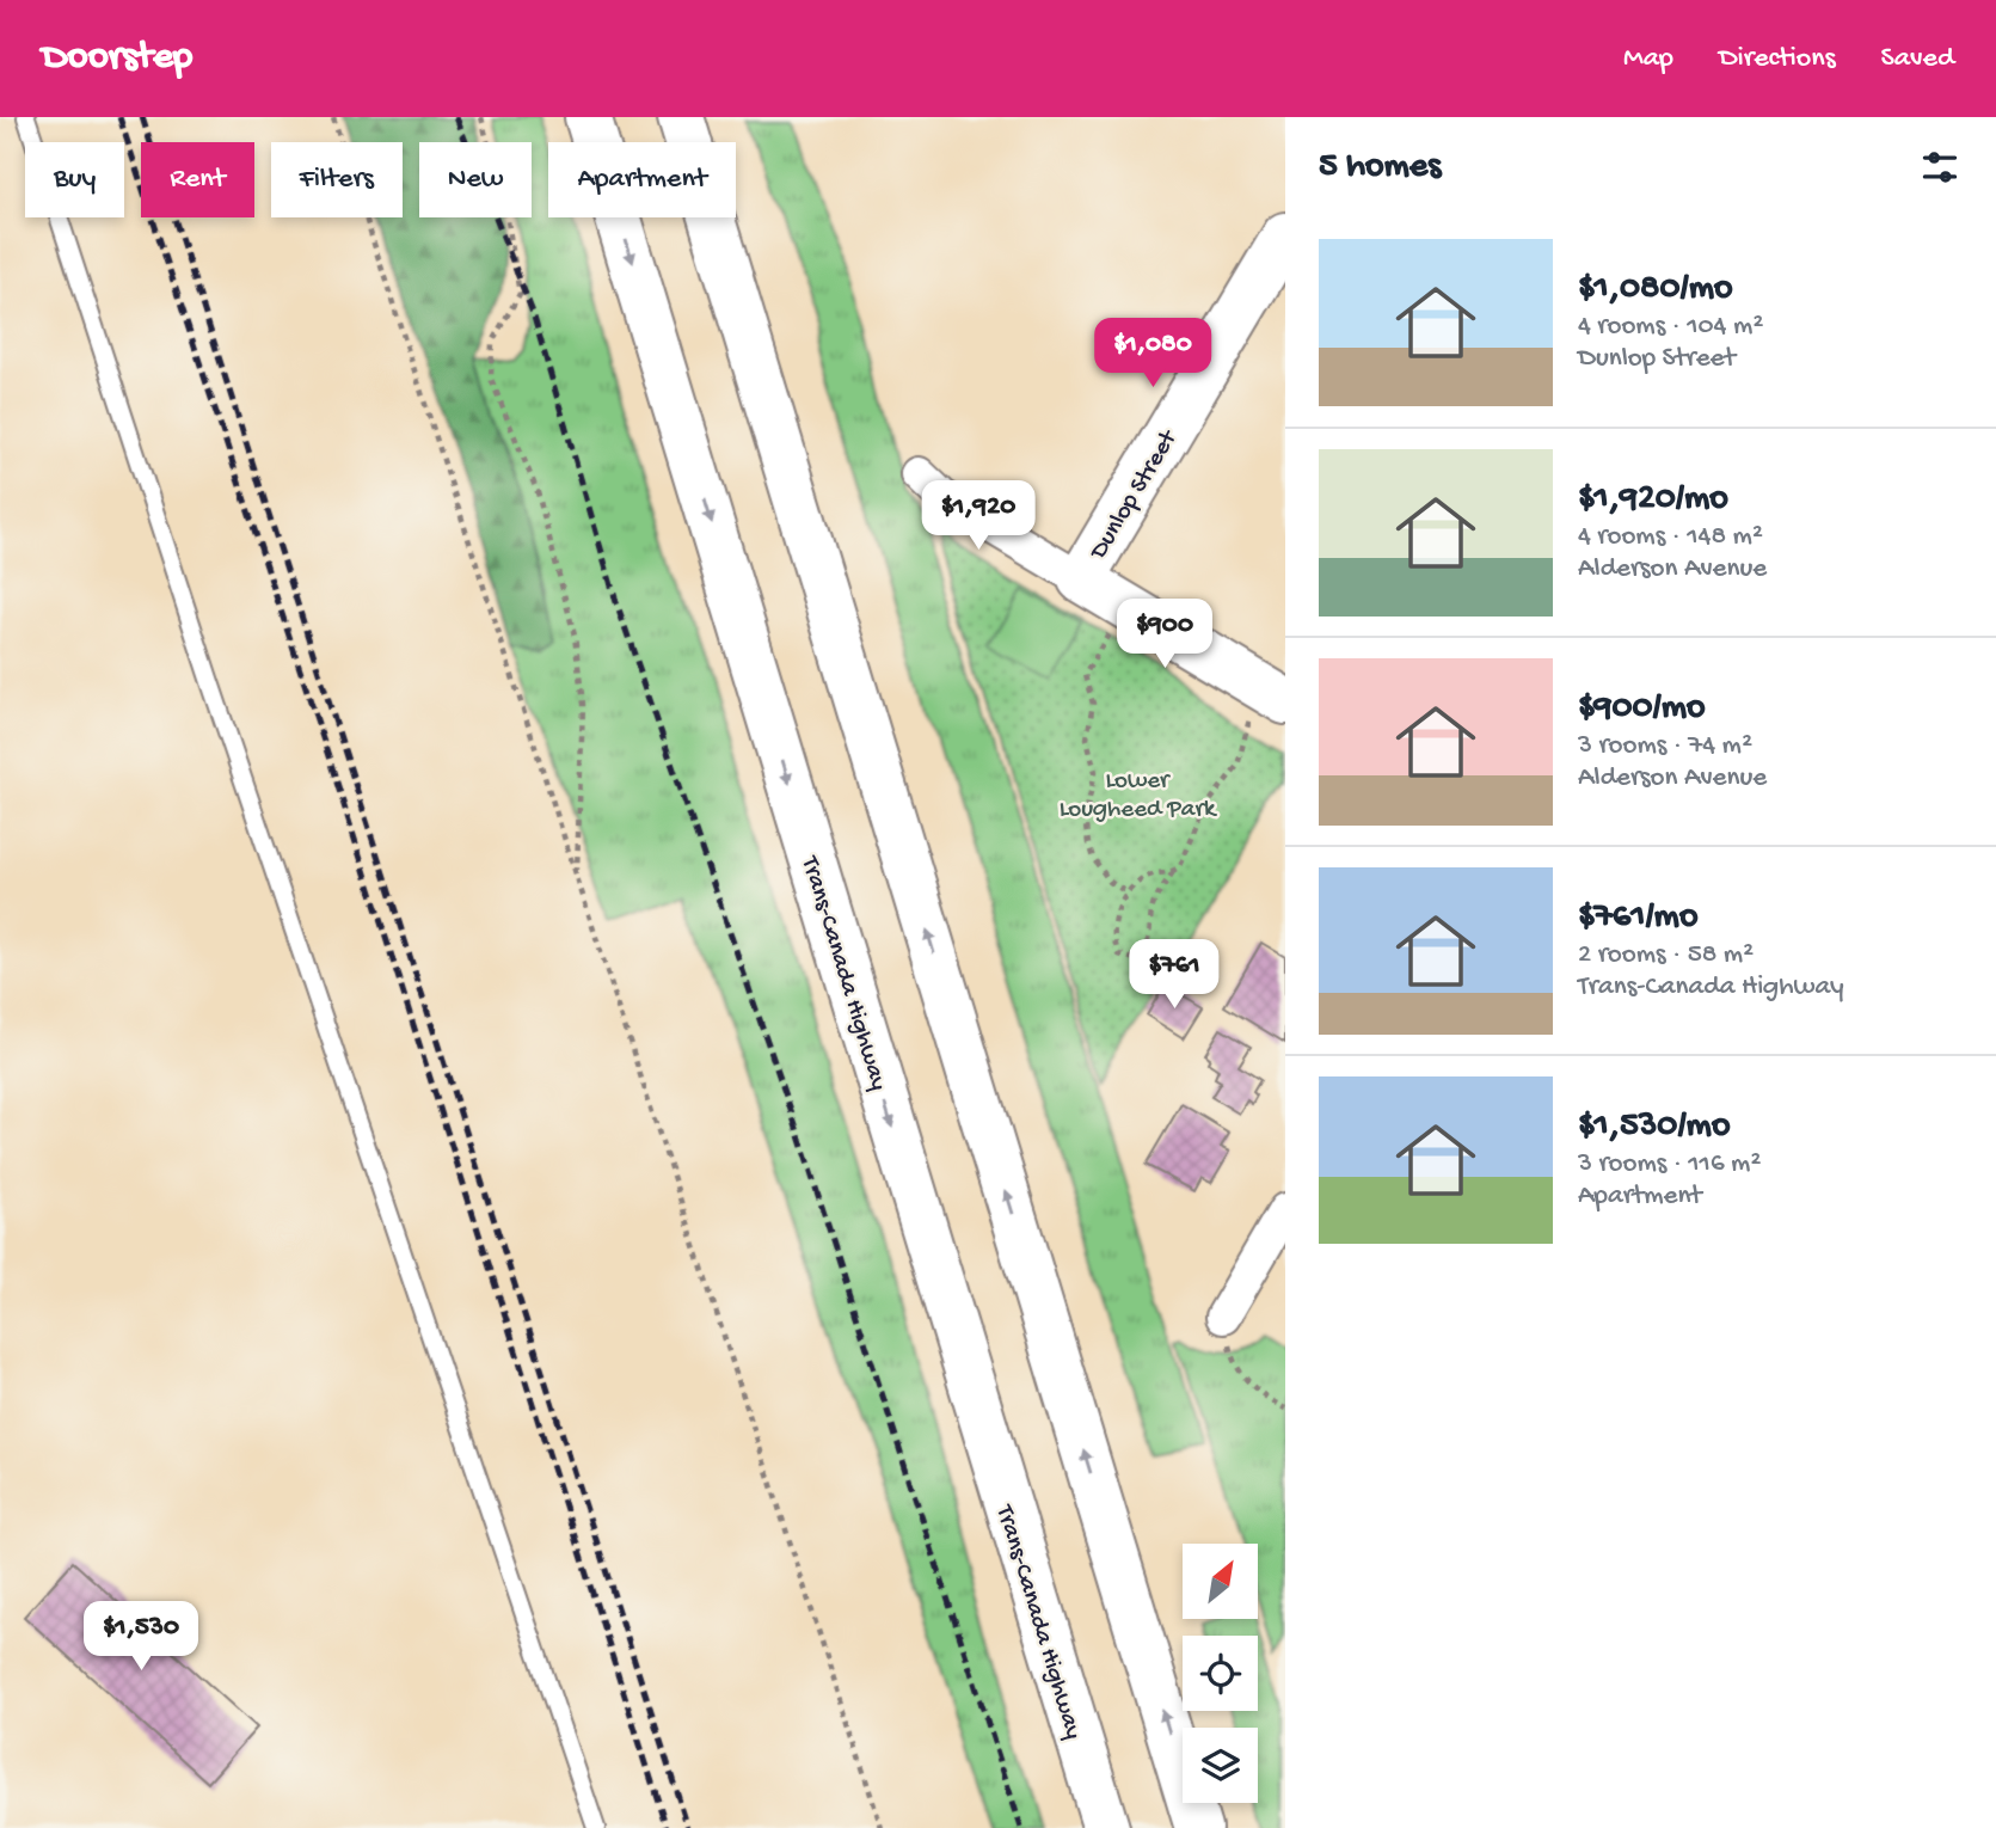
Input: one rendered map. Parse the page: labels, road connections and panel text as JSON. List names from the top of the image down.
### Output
{
  "streets": {
    "main road": ["Dunlop Street", "Trans-Canada Highway"]
  },
  "parks": ["Lower Lougheed Park"],
  "north": "top right",
  "page": {
    "header": "Doorstep",
    "nav": ["Map", "Directions", "Saved"],
    "heading": "5 homes",
    "chip": [
      "Buy",
      "Rent",
      "Filters",
      "New",
      "Apartment"
    ],
    "list": [
      {
        "name": "$1,080/mo",
        "note": "4 rooms · 104 m² · Dunlop Street"
      },
      {
        "name": "$1,920/mo",
        "note": "4 rooms · 148 m² · Alderson Avenue"
      },
      {
        "name": "$900/mo",
        "note": "3 rooms · 74 m² · Alderson Avenue"
      },
      {
        "name": "$761/mo",
        "note": "2 rooms · 58 m² · Trans-Canada Highway"
      },
      {
        "name": "$1,530/mo",
        "note": "3 rooms · 116 m² · Apartment"
      }
    ],
    "price": [
      "$1,080",
      "$1,920",
      "$900",
      "$761",
      "$1,530"
    ]
  }
}
